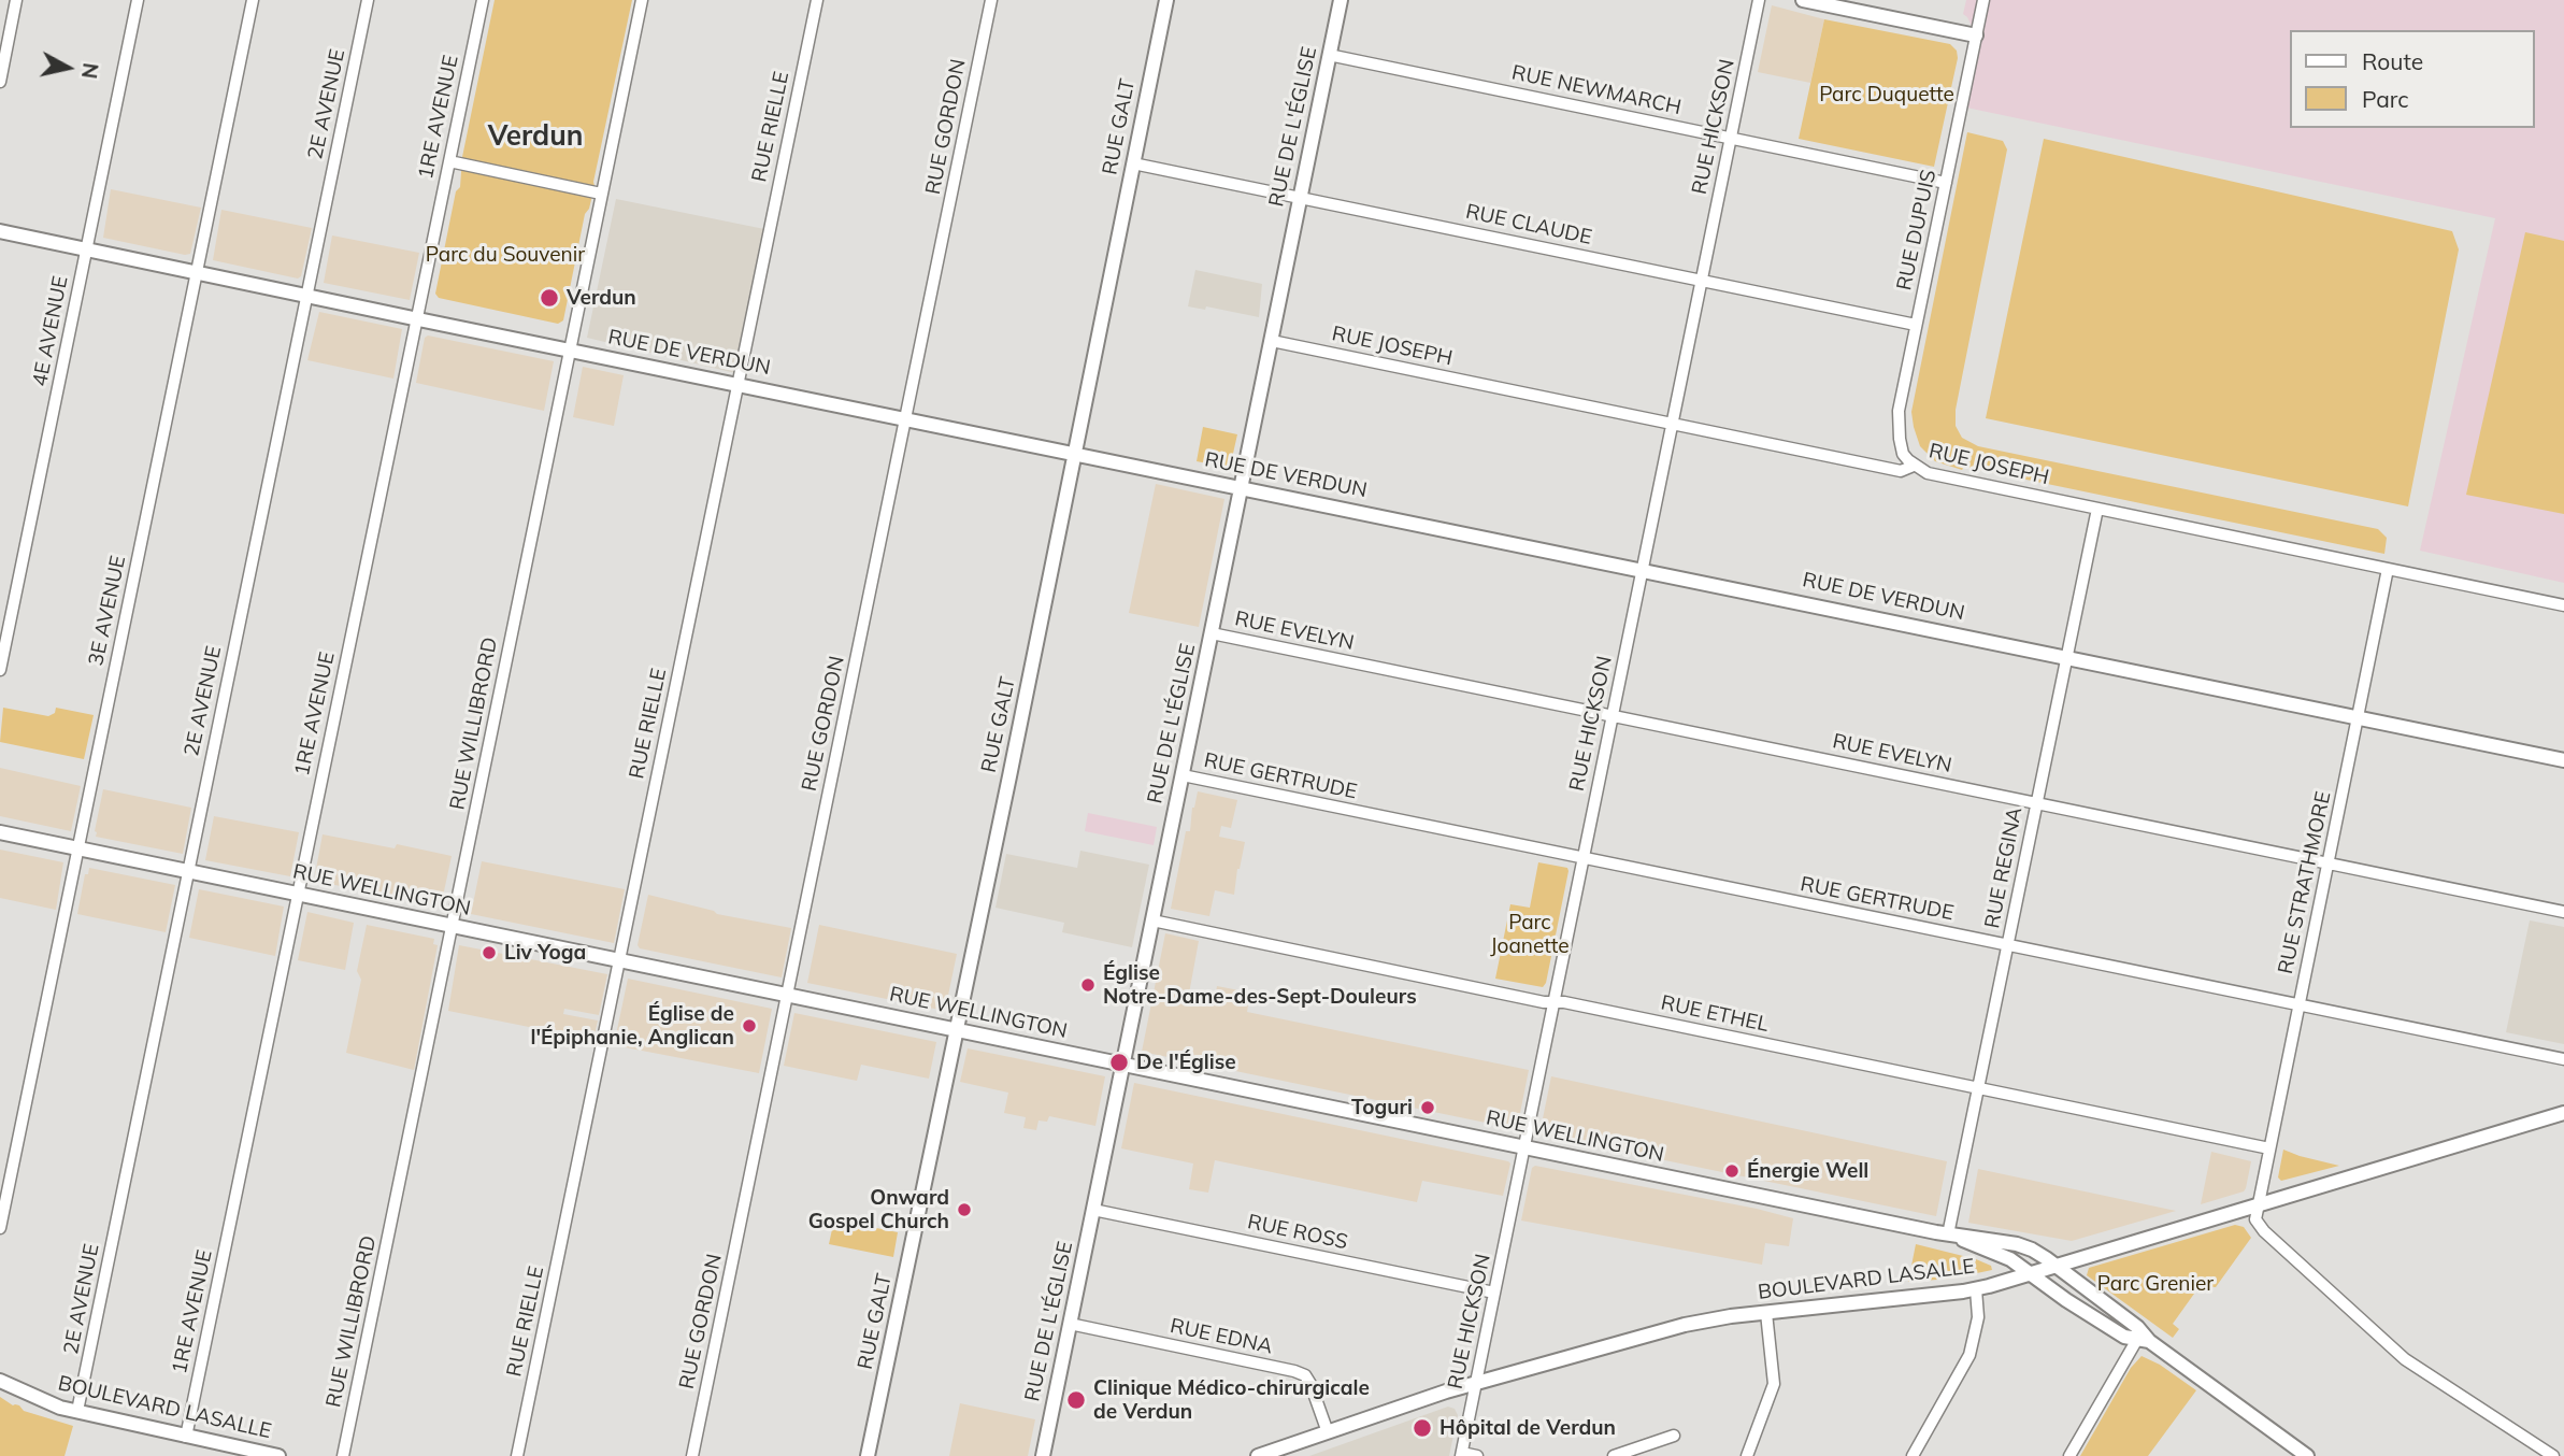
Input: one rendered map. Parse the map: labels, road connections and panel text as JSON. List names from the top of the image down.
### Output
{
  "streets": {
    "main road": [
      "RUE GALT",
      "RUE DE L'ÉGLISE",
      "RUE DE VERDUN",
      "RUE WELLINGTON",
      "BOULEVARD LASALLE"
    ],
    "street": [
      "RUE NEWMARCH",
      "2E AVENUE",
      "1RE AVENUE",
      "RUE RIELLE",
      "RUE GORDON",
      "RUE HICKSON",
      "RUE CLAUDE",
      "RUE DUPUIS",
      "4E AVENUE",
      "RUE JOSEPH",
      "3E AVENUE",
      "RUE EVELYN",
      "RUE WILLIBRORD",
      "RUE GERTRUDE",
      "RUE REGINA",
      "RUE STRATHMORE",
      "RUE ETHEL",
      "RUE ROSS",
      "RUE EDNA"
    ]
  },
  "crossings": [
    ["RUE NEWMARCH", "RUE DE L'ÉGLISE"],
    ["RUE NEWMARCH", "RUE HICKSON"],
    ["RUE NEWMARCH", "RUE DUPUIS"],
    ["2E AVENUE", "RUE DE VERDUN"],
    ["2E AVENUE", "RUE WELLINGTON"],
    ["2E AVENUE", "BOULEVARD LASALLE"],
    ["1RE AVENUE", "RUE DE VERDUN"],
    ["1RE AVENUE", "RUE WELLINGTON"],
    ["1RE AVENUE", "BOULEVARD LASALLE"],
    ["RUE RIELLE", "RUE DE VERDUN"],
    ["RUE RIELLE", "RUE WELLINGTON"],
    ["RUE GORDON", "RUE DE VERDUN"],
    ["RUE GORDON", "RUE WELLINGTON"],
    ["RUE GALT", "RUE CLAUDE"],
    ["RUE GALT", "RUE DE VERDUN"],
    ["RUE GALT", "RUE WELLINGTON"],
    ["RUE DE L'ÉGLISE", "RUE CLAUDE"],
    ["RUE DE L'ÉGLISE", "RUE JOSEPH"],
    ["RUE DE L'ÉGLISE", "RUE DE VERDUN"],
    ["RUE DE L'ÉGLISE", "RUE EVELYN"],
    ["RUE DE L'ÉGLISE", "RUE GERTRUDE"],
    ["RUE DE L'ÉGLISE", "RUE WELLINGTON"],
    ["RUE DE L'ÉGLISE", "RUE ETHEL"],
    ["RUE DE L'ÉGLISE", "RUE ROSS"],
    ["RUE DE L'ÉGLISE", "RUE EDNA"],
    ["RUE HICKSON", "RUE CLAUDE"],
    ["RUE HICKSON", "RUE JOSEPH"],
    ["RUE HICKSON", "RUE DE VERDUN"],
    ["RUE HICKSON", "RUE EVELYN"],
    ["RUE HICKSON", "RUE GERTRUDE"],
    ["RUE HICKSON", "RUE WELLINGTON"],
    ["RUE HICKSON", "RUE ETHEL"],
    ["RUE HICKSON", "RUE ROSS"],
    ["RUE HICKSON", "BOULEVARD LASALLE"],
    ["RUE CLAUDE", "RUE DUPUIS"],
    ["RUE DUPUIS", "RUE JOSEPH"],
    ["4E AVENUE", "RUE DE VERDUN"],
    ["RUE JOSEPH", "RUE REGINA"],
    ["RUE JOSEPH", "RUE STRATHMORE"],
    ["RUE DE VERDUN", "3E AVENUE"],
    ["RUE DE VERDUN", "RUE WILLIBRORD"],
    ["RUE DE VERDUN", "RUE REGINA"],
    ["RUE DE VERDUN", "RUE STRATHMORE"],
    ["3E AVENUE", "RUE WELLINGTON"],
    ["RUE EVELYN", "RUE REGINA"],
    ["RUE EVELYN", "RUE STRATHMORE"],
    ["RUE WILLIBRORD", "RUE WELLINGTON"],
    ["RUE GERTRUDE", "RUE REGINA"],
    ["RUE GERTRUDE", "RUE STRATHMORE"],
    ["RUE REGINA", "RUE WELLINGTON"],
    ["RUE REGINA", "RUE ETHEL"],
    ["RUE STRATHMORE", "RUE ETHEL"],
    ["RUE STRATHMORE", "BOULEVARD LASALLE"],
    ["RUE WELLINGTON", "BOULEVARD LASALLE"],
    ["BOULEVARD LASALLE", "RUE EDNA"]
  ],
  "districts": ["Verdun"],
  "parks": [
    "Parc Duquette",
    "Parc du Souvenir",
    "Parc Joanette",
    "Parc Grenier"
  ],
  "places": [
    "Verdun",
    "Liv Yoga",
    "Église Notre-Dame-des-Sept-Douleurs",
    "Église de l'Épiphanie, Anglican",
    "De l'Église",
    "Toguri",
    "Énergie Well",
    "Onward Gospel Church",
    "Clinique Médico-chirurgicale de Verdun",
    "Hôpital de Verdun"
  ],
  "legend": ["Route", "Parc"],
  "north": "right"
}
